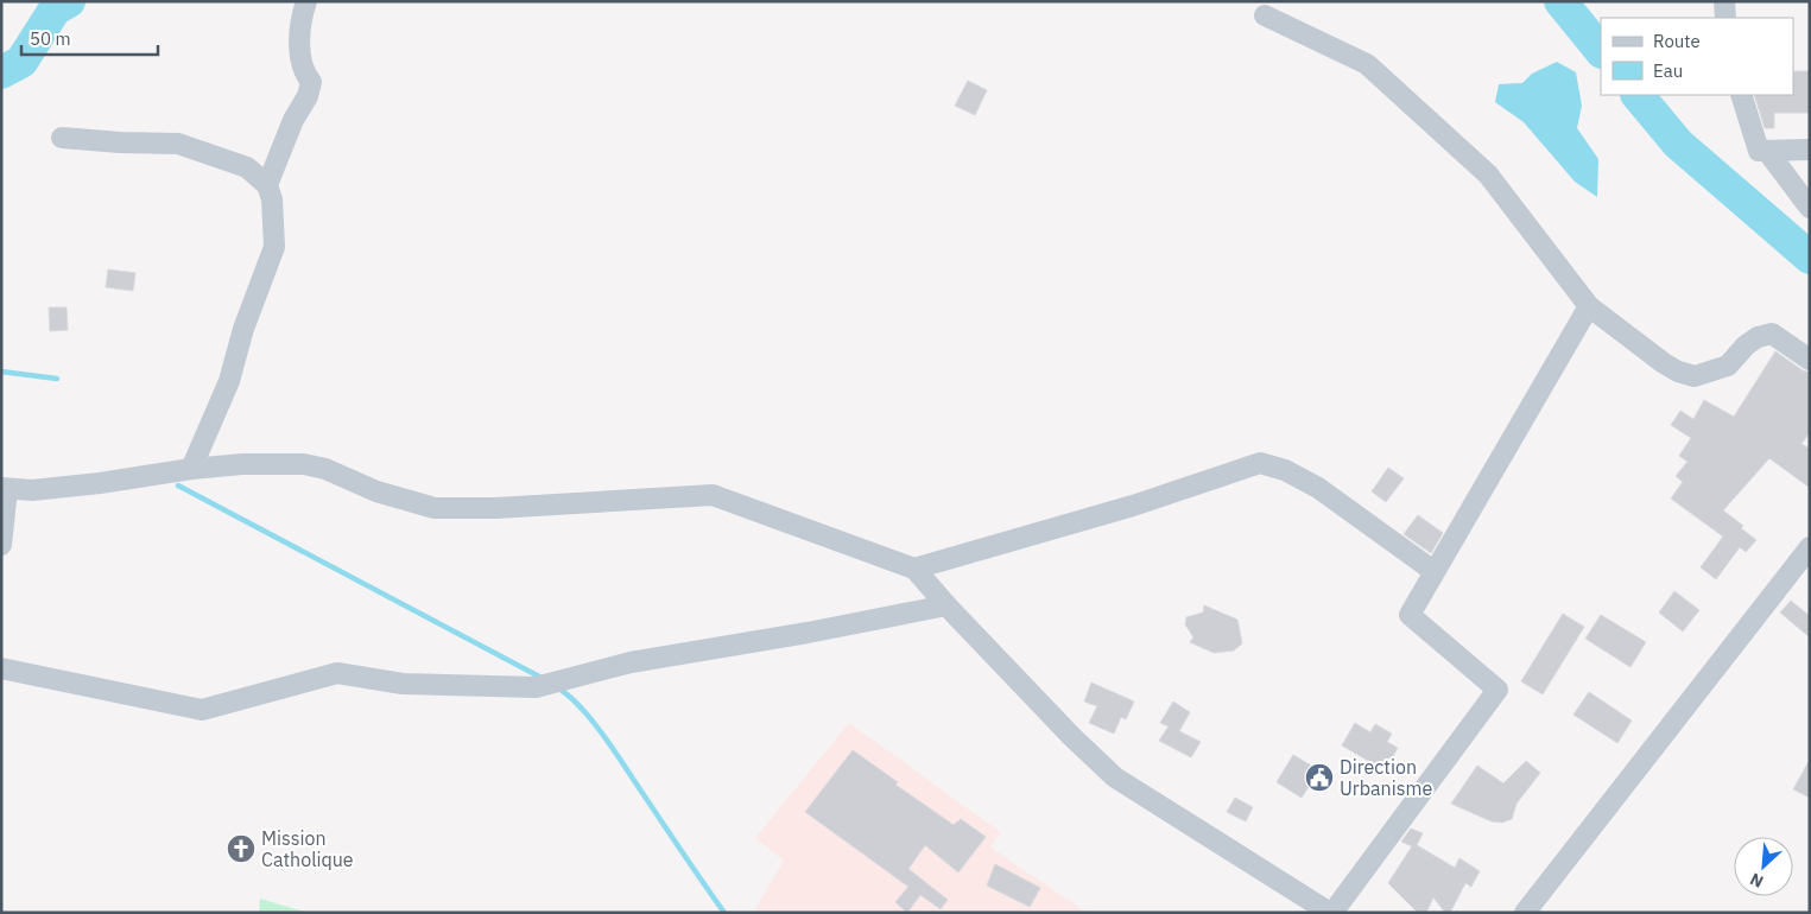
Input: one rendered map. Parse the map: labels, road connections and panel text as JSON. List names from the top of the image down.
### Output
{
  "places": {
    "public building": ["Direction Urbanisme"],
    "church": ["Mission Catholique"]
  },
  "legend": ["Route", "Eau"],
  "scale_bar": "50 m",
  "north": "bottom left"
}
